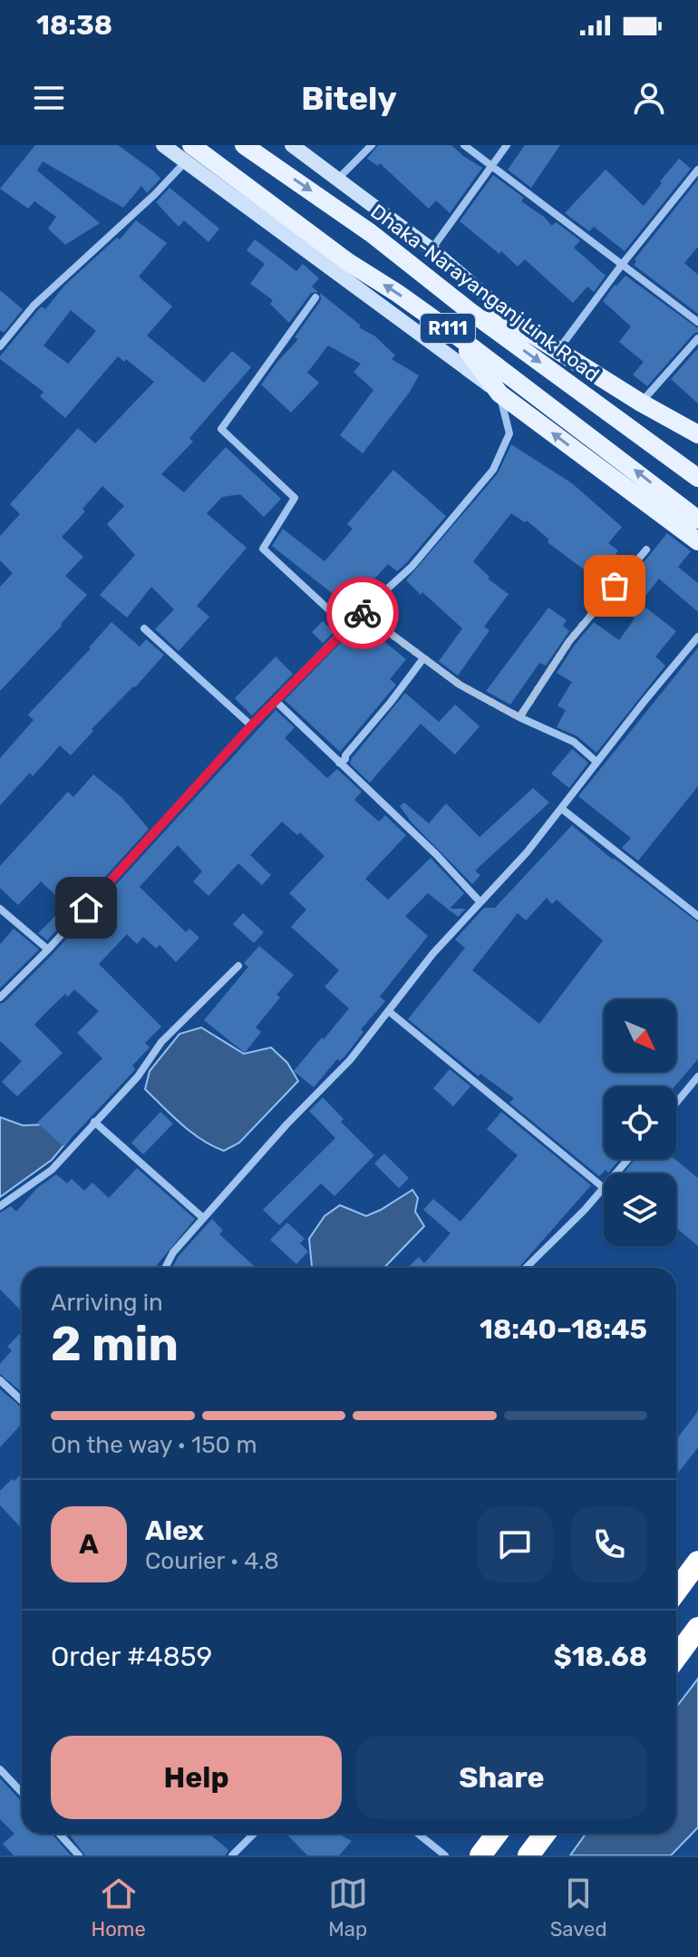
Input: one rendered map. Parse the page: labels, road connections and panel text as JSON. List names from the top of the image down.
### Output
{
  "streets": {
    "main road": ["Dhaka-Narayanganj Link Road", "R111"]
  },
  "crossings": [
    ["Dhaka-Narayanganj Link Road", "R111"]
  ],
  "north": "bottom right",
  "page": {
    "status": "18:38",
    "header": "Bitely",
    "heading": ["2 min", "Arriving in", "18:40–18:45"],
    "panel": [
      "Alex",
      "Courier · 4.8",
      "Order #4859",
      "$18.68"
    ],
    "bar": "On the way · 150 m",
    "round": "A",
    "buttons": ["Help", "Share"],
    "tabs": ["Home", "Map", "Saved"]
  }
}
